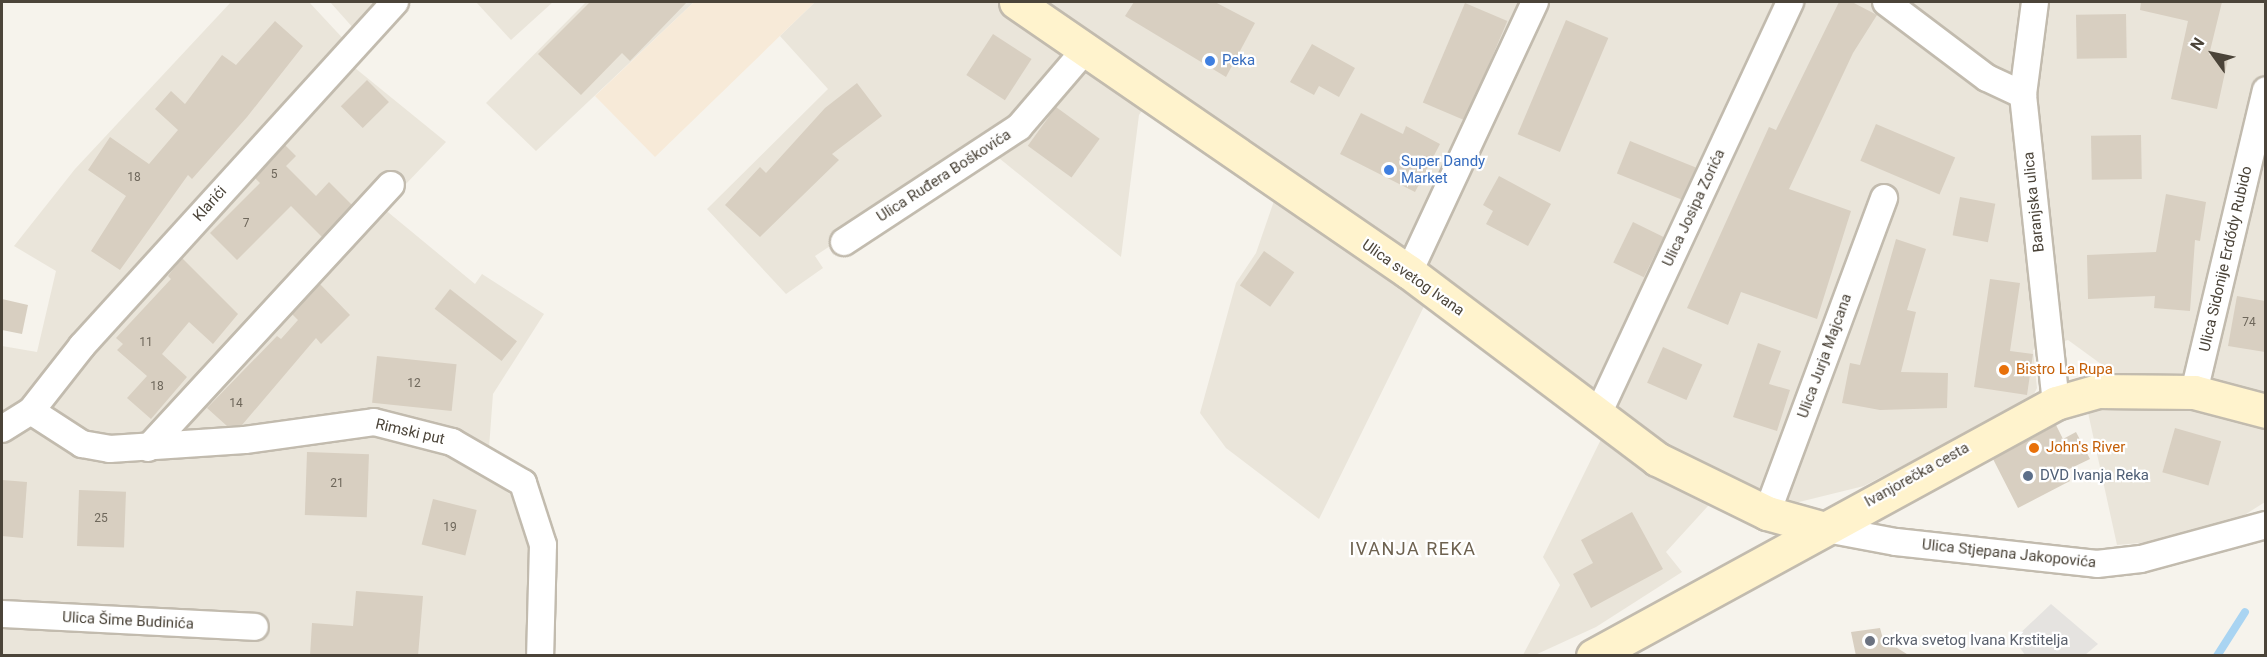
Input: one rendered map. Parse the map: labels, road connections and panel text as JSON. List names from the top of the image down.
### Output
{
  "streets": {
    "street": [
      "Ulica Ruđera Boškovića",
      "Baranjska ulica",
      "Klarići",
      "Ulica Josipa Zorića",
      "Ulica Sidonije Erdődy Rubido",
      "Ulica svetog Ivana",
      "Ulica Jurja Majcana",
      "Rimski put",
      "Ivanjorečka cesta",
      "Ulica Stjepana Jakopovića",
      "Ulica Šime Budinića"
    ]
  },
  "crossings": [
    ["Ulica Ruđera Boškovića", "Ulica svetog Ivana"],
    ["Baranjska ulica", "Ivanjorečka cesta"],
    ["Klarići", "Rimski put"],
    ["Ulica Josipa Zorića", "Ulica svetog Ivana"],
    ["Ulica Sidonije Erdődy Rubido", "Ivanjorečka cesta"],
    ["Ulica svetog Ivana", "Ulica Jurja Majcana"],
    ["Ulica svetog Ivana", "Ivanjorečka cesta"],
    ["Ulica svetog Ivana", "Ulica Stjepana Jakopovića"],
    ["Ivanjorečka cesta", "Ulica Stjepana Jakopovića"]
  ],
  "districts": ["IVANJA REKA"],
  "places": [
    "Peka",
    "Super Dandy Market",
    "Bistro La Rupa",
    "John's River",
    "DVD Ivanja Reka",
    "crkva svetog Ivana Krstitelja"
  ],
  "house_numbers": [
    "5",
    "18",
    "7",
    "74",
    "11",
    "12",
    "18",
    "14",
    "21",
    "25",
    "19"
  ],
  "north": "top left"
}
